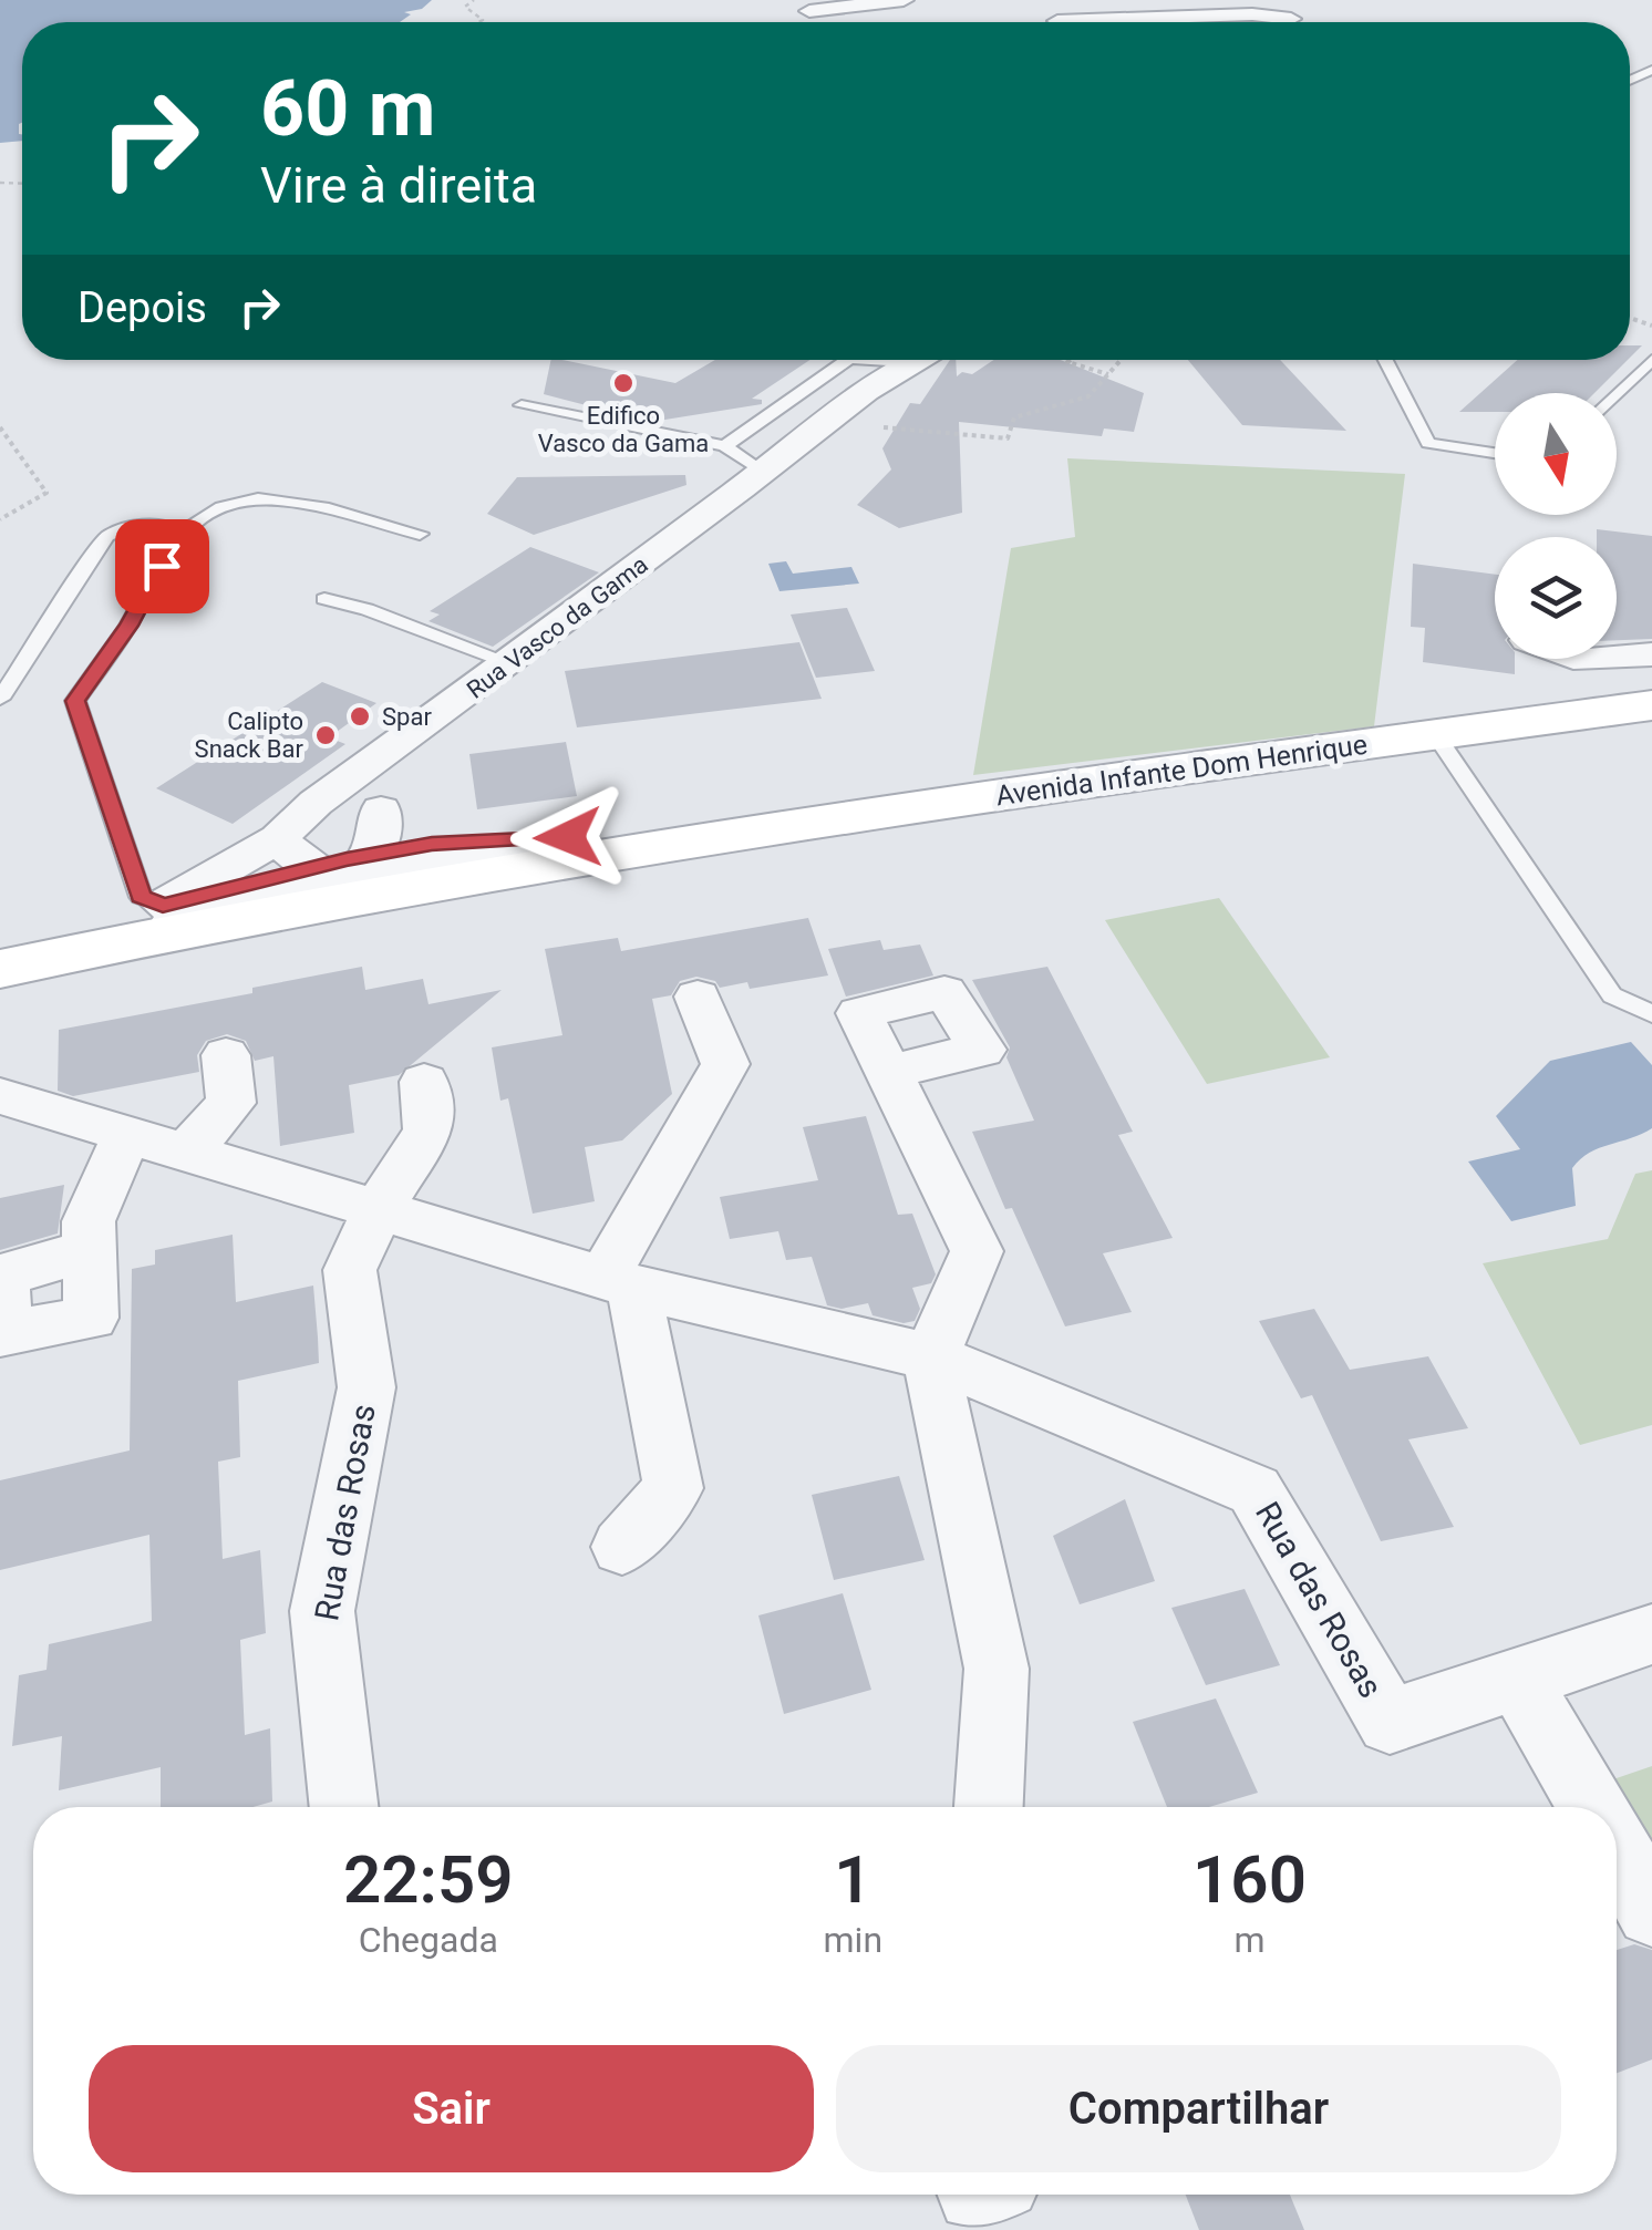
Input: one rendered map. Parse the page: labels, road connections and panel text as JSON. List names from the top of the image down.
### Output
{
  "streets": {
    "street": ["Rua Vasco da Gama", "Avenida Infante Dom Henrique", "Rua das Rosas"]
  },
  "crossings": [
    ["Rua Vasco da Gama", "Avenida Infante Dom Henrique"]
  ],
  "places": ["Edifico Vasco da Gama", "Spar", "Calipto Snack Bar"],
  "north": "bottom",
  "page": {
    "turn": ["60 m", "Vire à direita"],
    "then": "Depois",
    "eta": [
      "22:59",
      "Chegada",
      "1",
      "min",
      "160",
      "m"
    ],
    "buttons": ["Sair", "Compartilhar"]
  }
}
